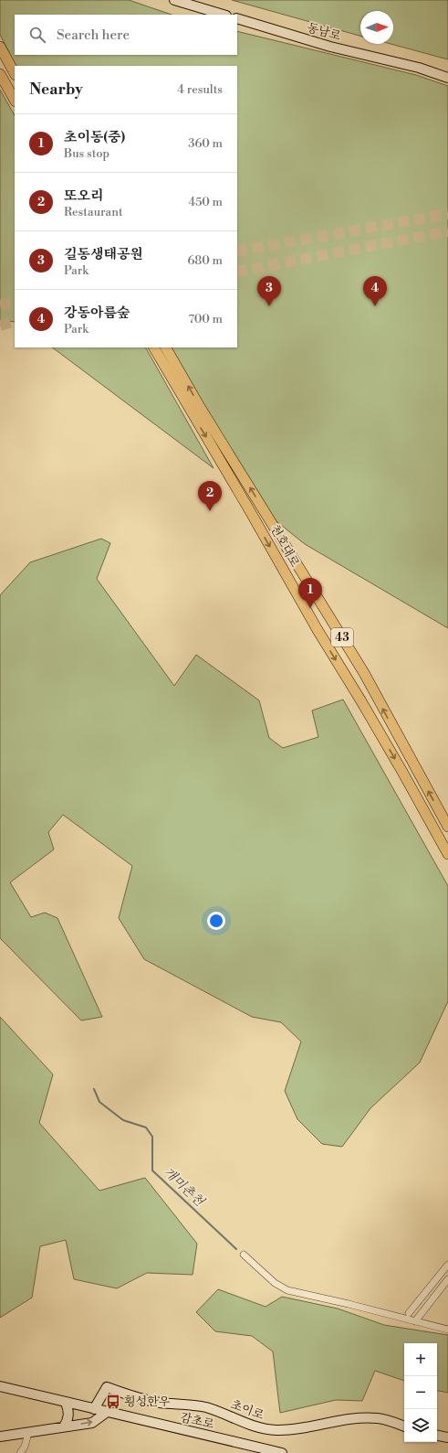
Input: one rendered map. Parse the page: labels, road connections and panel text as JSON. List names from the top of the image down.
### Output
{
  "streets": {
    "main road": [
      "동남로",
      "천호대로",
      "43",
      "초이로",
      "감초로"
    ]
  },
  "crossings": [
    ["초이로", "감초로"]
  ],
  "water": ["개미촌천"],
  "places": {
    "bus stop": ["횡성한우"]
  },
  "north": "right",
  "page": {
    "search": "Search here",
    "heading": ["Nearby", "4 results"],
    "list": [
      {
        "mark": "1",
        "name": "초이동(중)",
        "note": "Bus stop",
        "value": "360 m"
      },
      {
        "mark": "2",
        "name": "또오리",
        "note": "Restaurant",
        "value": "450 m"
      },
      {
        "mark": "3",
        "name": "길동생태공원",
        "note": "Park",
        "value": "680 m"
      },
      {
        "mark": "4",
        "name": "강동아름숲",
        "note": "Park",
        "value": "700 m"
      }
    ],
    "pins": [
      "3",
      "4",
      "2",
      "1"
    ],
    "map_buttons": ["+", "−"]
  }
}
